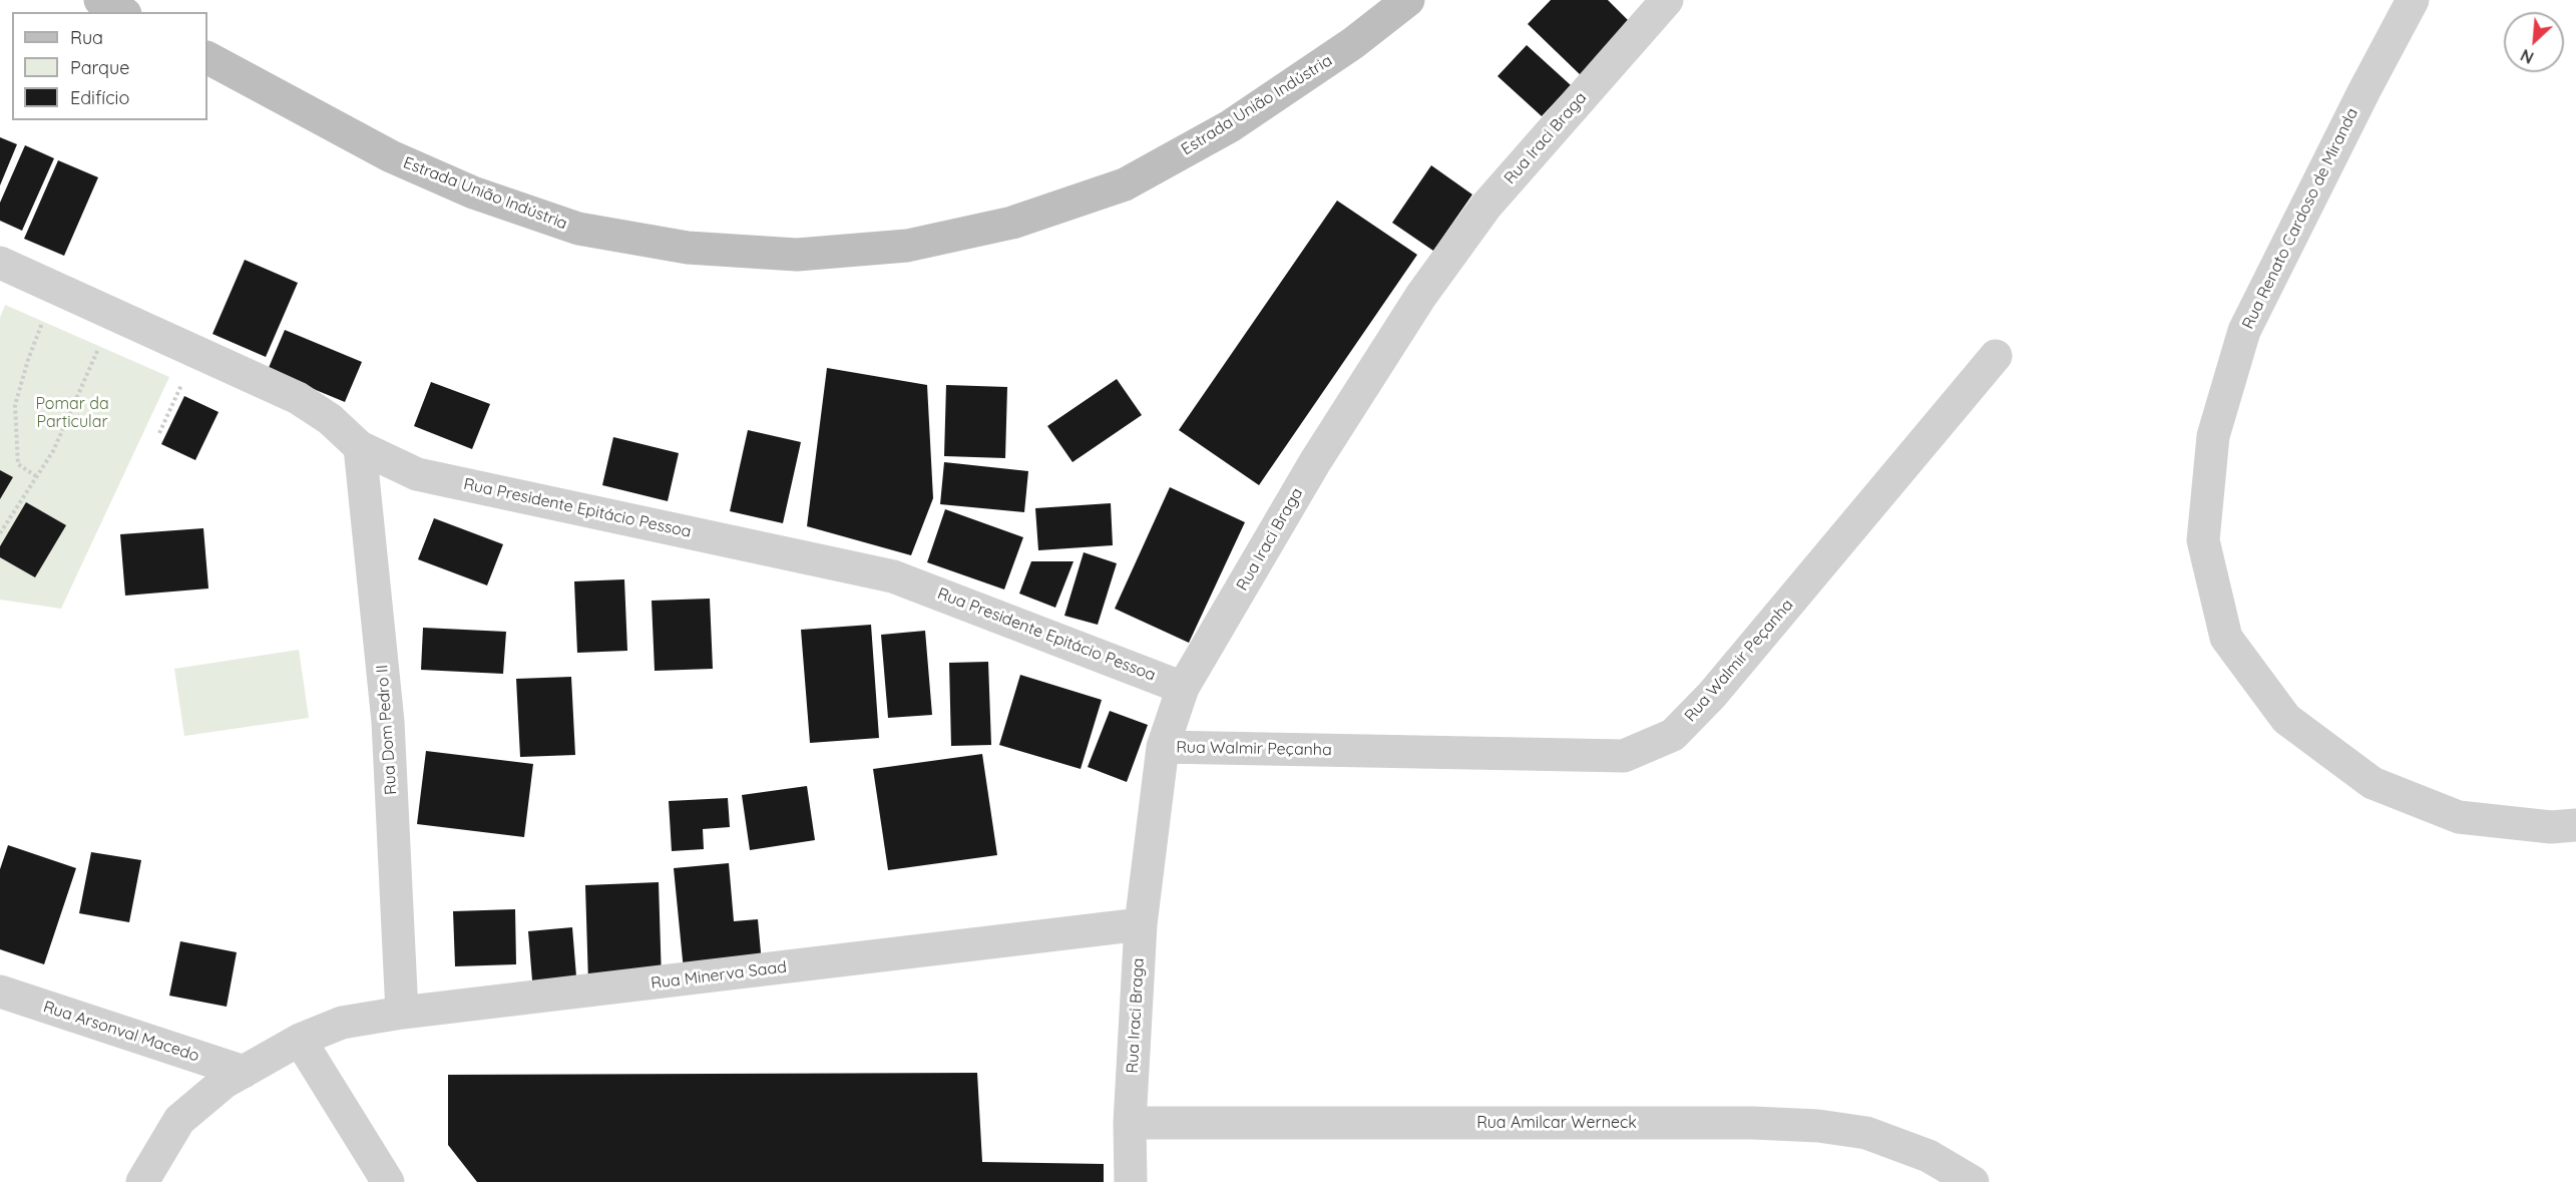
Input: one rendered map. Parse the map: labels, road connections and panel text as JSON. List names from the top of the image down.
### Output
{
  "streets": {
    "main road": ["Estrada União Indústria"],
    "street": [
      "Rua Iraci Braga",
      "Rua Renato Cardoso de Miranda",
      "Rua Presidente Epitácio Pessoa",
      "Rua Walmir Peçanha",
      "Rua Dom Pedro II",
      "Rua Minerva Saad",
      "Rua Arsonval Macedo",
      "Rua Amilcar Werneck"
    ]
  },
  "crossings": [
    ["Rua Iraci Braga", "Rua Presidente Epitácio Pessoa"],
    ["Rua Iraci Braga", "Rua Walmir Peçanha"],
    ["Rua Iraci Braga", "Rua Minerva Saad"],
    ["Rua Iraci Braga", "Rua Amilcar Werneck"],
    ["Rua Presidente Epitácio Pessoa", "Rua Dom Pedro II"],
    ["Rua Dom Pedro II", "Rua Minerva Saad"],
    ["Rua Minerva Saad", "Rua Arsonval Macedo"]
  ],
  "parks": ["Pomar da Particular"],
  "legend": ["Rua", "Parque", "Edifício"],
  "north": "bottom left"
}
